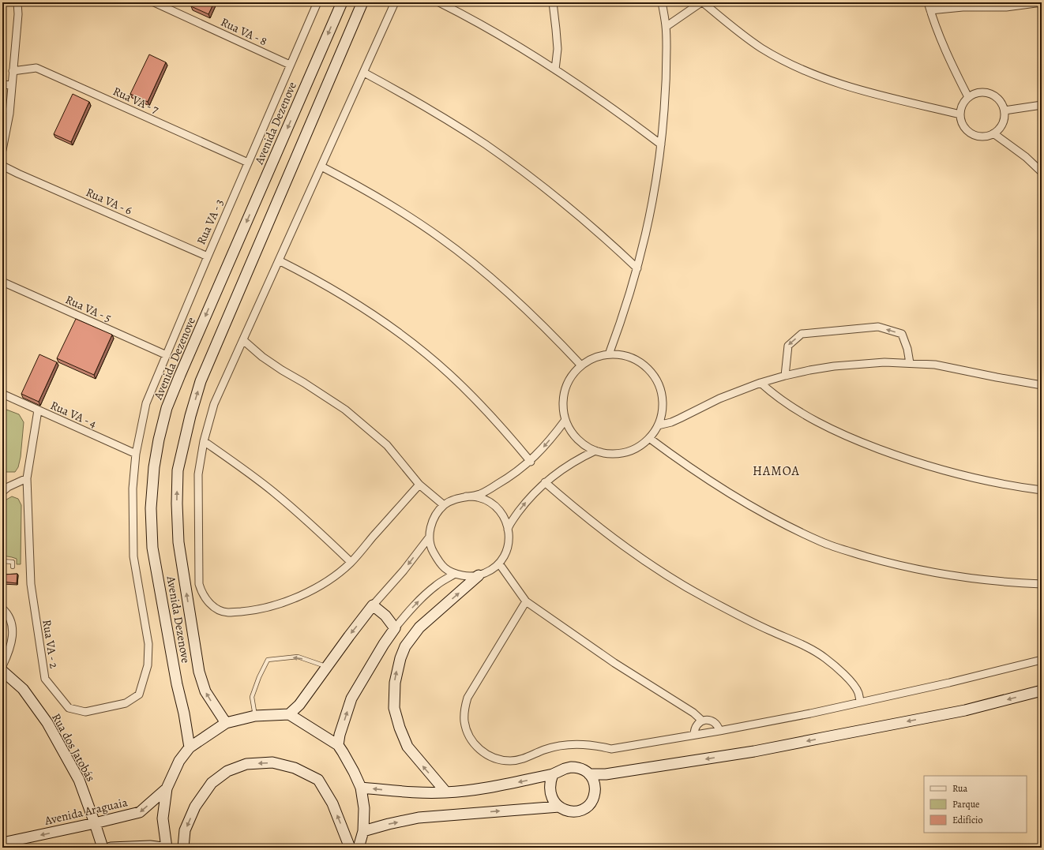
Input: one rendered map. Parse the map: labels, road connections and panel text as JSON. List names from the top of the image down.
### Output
{
  "streets": {
    "street": [
      "Rua VA - 8",
      "Rua VA - 7",
      "Avenida Dezenove",
      "Rua VA - 6",
      "Rua VA - 3",
      "Rua VA - 5",
      "Rua VA - 4",
      "Rua VA - 2",
      "Rua dos Jatobás",
      "Avenida Araguaia"
    ]
  },
  "crossings": [
    ["Rua VA - 8", "Rua VA - 3"],
    ["Rua VA - 7", "Rua VA - 3"],
    ["Rua VA - 6", "Rua VA - 3"],
    ["Rua VA - 3", "Rua VA - 5"],
    ["Rua VA - 3", "Rua VA - 4"],
    ["Rua VA - 3", "Rua VA - 2"],
    ["Rua VA - 4", "Rua VA - 2"],
    ["Rua dos Jatobás", "Avenida Araguaia"]
  ],
  "one_way": ["Avenida Araguaia"],
  "districts": ["HAMOA"],
  "legend": ["Rua", "Parque", "Edifício"]
}
